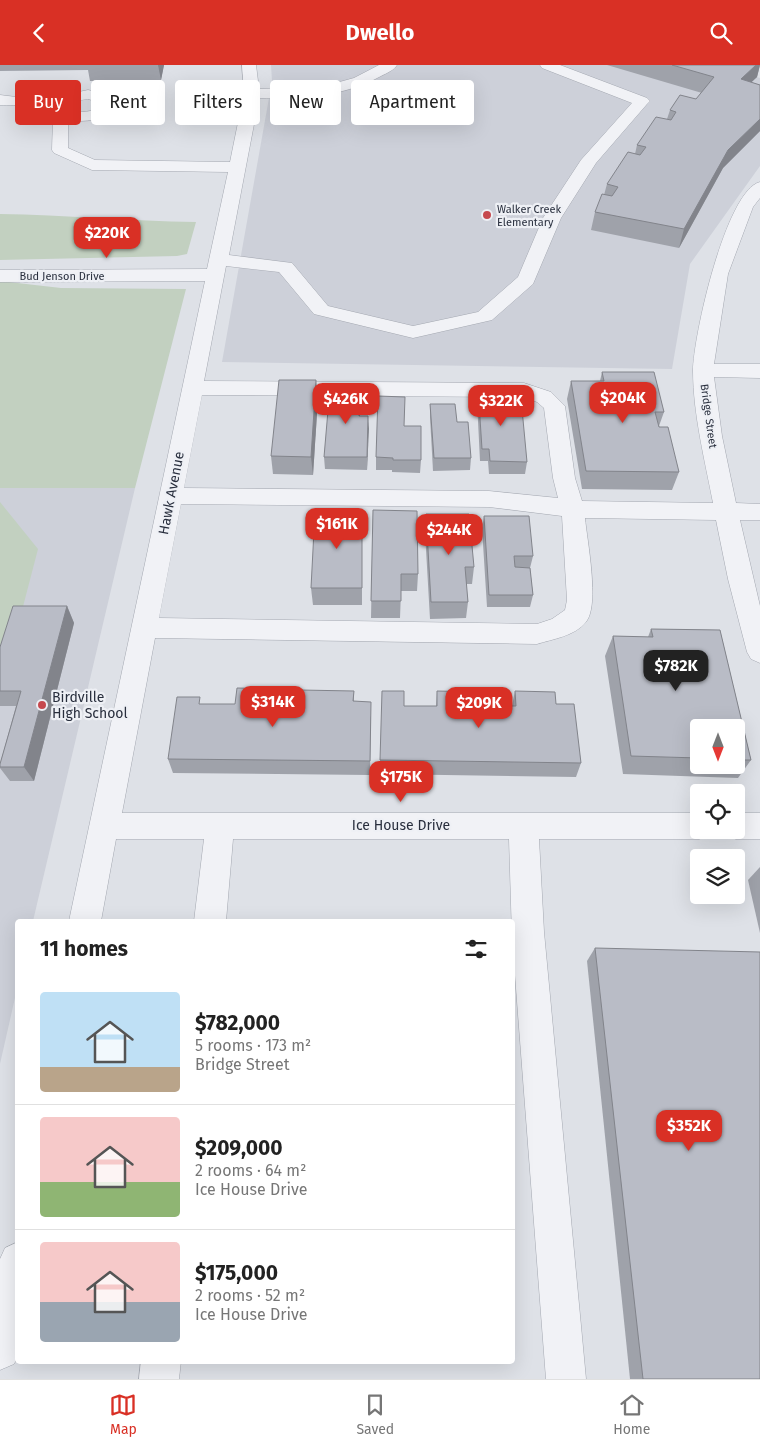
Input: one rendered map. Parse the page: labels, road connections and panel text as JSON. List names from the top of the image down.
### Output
{
  "streets": {
    "street": [
      "Bud Jenson Drive",
      "Bridge Street",
      "Hawk Avenue",
      "Ice House Drive"
    ]
  },
  "crossings": [
    ["Bud Jenson Drive", "Hawk Avenue"],
    ["Hawk Avenue", "Ice House Drive"]
  ],
  "places": ["Walker Creek Elementary", "Birdville High School"],
  "north": "bottom",
  "page": {
    "header": "Dwello",
    "chip": [
      "Buy",
      "Rent",
      "Filters",
      "New",
      "Apartment"
    ],
    "price": [
      "$220K",
      "$204K",
      "$426K",
      "$322K",
      "$161K",
      "$244K",
      "$782K",
      "$314K",
      "$209K",
      "$175K",
      "$352K"
    ],
    "heading": "11 homes",
    "list": [
      {
        "name": "$782,000",
        "note": "5 rooms · 173 m² · Bridge Street"
      },
      {
        "name": "$209,000",
        "note": "2 rooms · 64 m² · Ice House Drive"
      },
      {
        "name": "$175,000",
        "note": "2 rooms · 52 m² · Ice House Drive"
      }
    ],
    "tabs": ["Map", "Saved", "Home"]
  }
}
